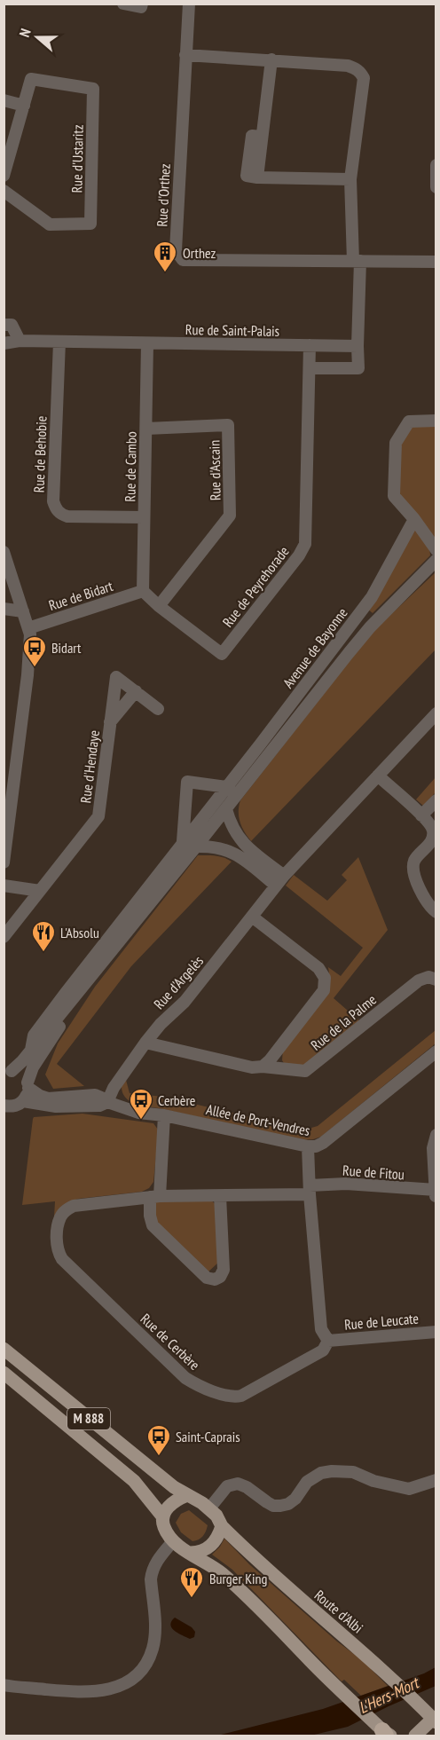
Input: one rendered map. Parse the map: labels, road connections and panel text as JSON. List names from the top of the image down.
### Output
{
  "streets": {
    "main road": ["M 888", "Route d'Albi"],
    "street": [
      "Rue d'Ustaritz",
      "Rue d'Orthez",
      "Rue de Saint-Palais",
      "Rue de Behobie",
      "Rue de Cambo",
      "Rue d'Ascain",
      "Rue de Peyrehorade",
      "Rue de Bidart",
      "Avenue de Bayonne",
      "Rue d'Hendaye",
      "Rue d'Argelès",
      "Rue de la Palme",
      "Allée de Port-Vendres",
      "Rue de Fitou",
      "Rue de Leucate",
      "Rue de Cerbère"
    ]
  },
  "crossings": [
    ["Rue de Saint-Palais", "Rue de Behobie"],
    ["Rue de Saint-Palais", "Rue de Cambo"],
    ["Rue de Saint-Palais", "Rue de Peyrehorade"],
    ["Rue de Behobie", "Rue de Cambo"],
    ["Rue de Cambo", "Rue d'Ascain"],
    ["Rue de Cambo", "Rue de Peyrehorade"],
    ["Rue de Cambo", "Rue de Bidart"],
    ["Rue d'Ascain", "Rue de Peyrehorade"],
    ["Rue de Peyrehorade", "Rue de Bidart"],
    ["Avenue de Bayonne", "Allée de Port-Vendres"],
    ["Rue d'Argelès", "Rue de la Palme"],
    ["Rue d'Argelès", "Allée de Port-Vendres"],
    ["Rue de Fitou", "Rue de Cerbère"],
    ["Rue de Leucate", "Rue de Cerbère"],
    ["M 888", "Route d'Albi"]
  ],
  "water": ["L'Hers-Mort"],
  "places": {
    "building": ["Orthez"],
    "bus stop": ["Bidart", "Cerbère", "Saint-Caprais"],
    "restaurant": ["L'Absolu", "Burger King"]
  },
  "north": "left"
}
